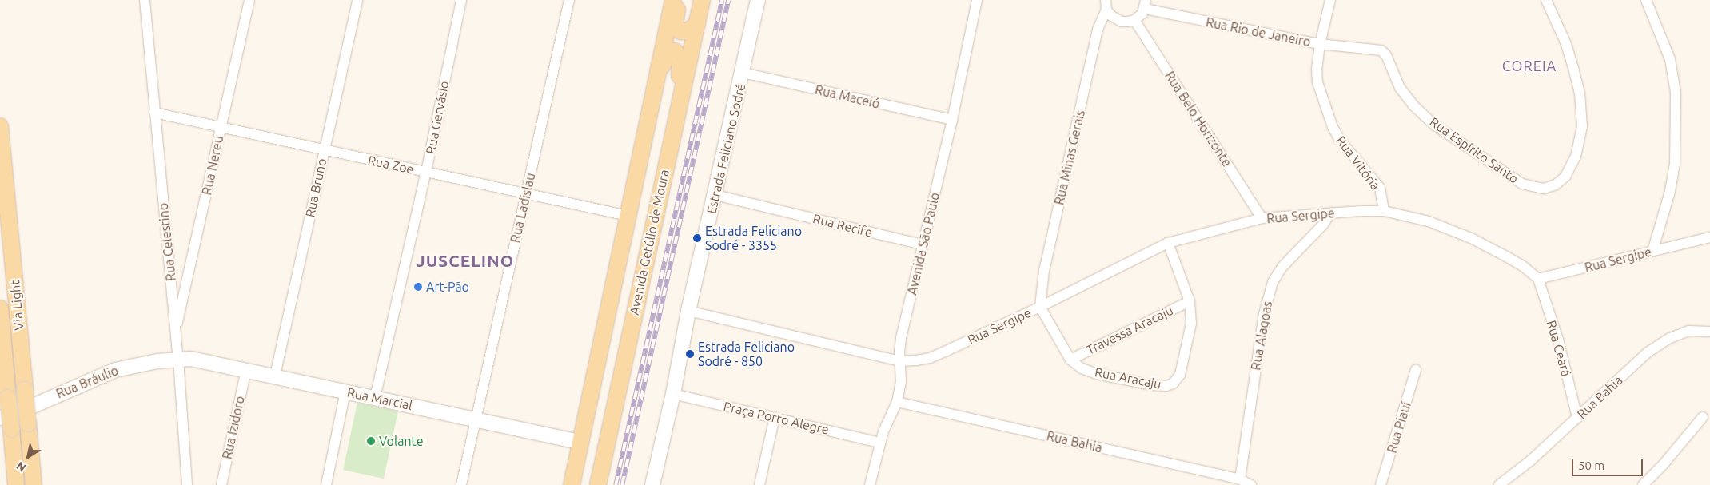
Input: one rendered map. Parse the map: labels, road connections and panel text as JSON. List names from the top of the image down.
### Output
{
  "streets": {
    "main road": ["Avenida Getúlio de Moura", "Via Light"],
    "street": [
      "Rua Rio de Janeiro",
      "Rua Maceió",
      "Rua Gervásio",
      "Rua Belo Horizonte",
      "Estrada Feliciano Sodré",
      "Rua Espírito Santo",
      "Rua Minas Gerais",
      "Rua Vitória",
      "Rua Zoe",
      "Rua Nereu",
      "Rua Bruno",
      "Rua Ladislau",
      "Rua Sergipe",
      "Rua Recife",
      "Rua Celestino",
      "Avenida São Paulo",
      "Travessa Aracaju",
      "Rua Alagoas",
      "Rua Ceará",
      "Rua Aracaju",
      "Rua Bráulio",
      "Rua Bahia",
      "Rua Marcial",
      "Praça Porto Alegre",
      "Rua Izidoro",
      "Rua Piauí"
    ]
  },
  "crossings": [
    ["Rua Rio de Janeiro", "Rua Espírito Santo"],
    ["Rua Rio de Janeiro", "Rua Vitória"],
    ["Rua Maceió", "Estrada Feliciano Sodré"],
    ["Rua Maceió", "Avenida São Paulo"],
    ["Rua Gervásio", "Rua Zoe"],
    ["Rua Gervásio", "Rua Marcial"],
    ["Rua Belo Horizonte", "Rua Sergipe"],
    ["Estrada Feliciano Sodré", "Rua Sergipe"],
    ["Estrada Feliciano Sodré", "Rua Recife"],
    ["Estrada Feliciano Sodré", "Praça Porto Alegre"],
    ["Rua Minas Gerais", "Rua Sergipe"],
    ["Rua Minas Gerais", "Rua Aracaju"],
    ["Rua Vitória", "Rua Sergipe"],
    ["Rua Zoe", "Rua Nereu"],
    ["Rua Zoe", "Rua Bruno"],
    ["Rua Zoe", "Rua Ladislau"],
    ["Rua Zoe", "Rua Celestino"],
    ["Rua Zoe", "Avenida Getúlio de Moura"],
    ["Rua Nereu", "Rua Celestino"],
    ["Rua Bruno", "Rua Marcial"],
    ["Rua Ladislau", "Rua Marcial"],
    ["Rua Sergipe", "Avenida São Paulo"],
    ["Rua Sergipe", "Rua Alagoas"],
    ["Rua Sergipe", "Rua Ceará"],
    ["Rua Sergipe", "Rua Aracaju"],
    ["Rua Recife", "Avenida São Paulo"],
    ["Rua Celestino", "Rua Bráulio"],
    ["Rua Celestino", "Rua Marcial"],
    ["Avenida Getúlio de Moura", "Rua Marcial"],
    ["Avenida São Paulo", "Rua Bahia"],
    ["Avenida São Paulo", "Praça Porto Alegre"],
    ["Via Light", "Rua Bráulio"],
    ["Travessa Aracaju", "Rua Aracaju"],
    ["Rua Alagoas", "Rua Bahia"],
    ["Rua Ceará", "Rua Bahia"],
    ["Rua Bráulio", "Rua Marcial"],
    ["Rua Marcial", "Rua Izidoro"]
  ],
  "districts": ["COREIA", "JUSCELINO"],
  "places": [
    "Estrada Feliciano Sodré - 3355",
    "Art-Pão",
    "Estrada Feliciano Sodré - 850",
    "Volante"
  ],
  "scale_bar": "50 m",
  "north": "bottom left"
}
